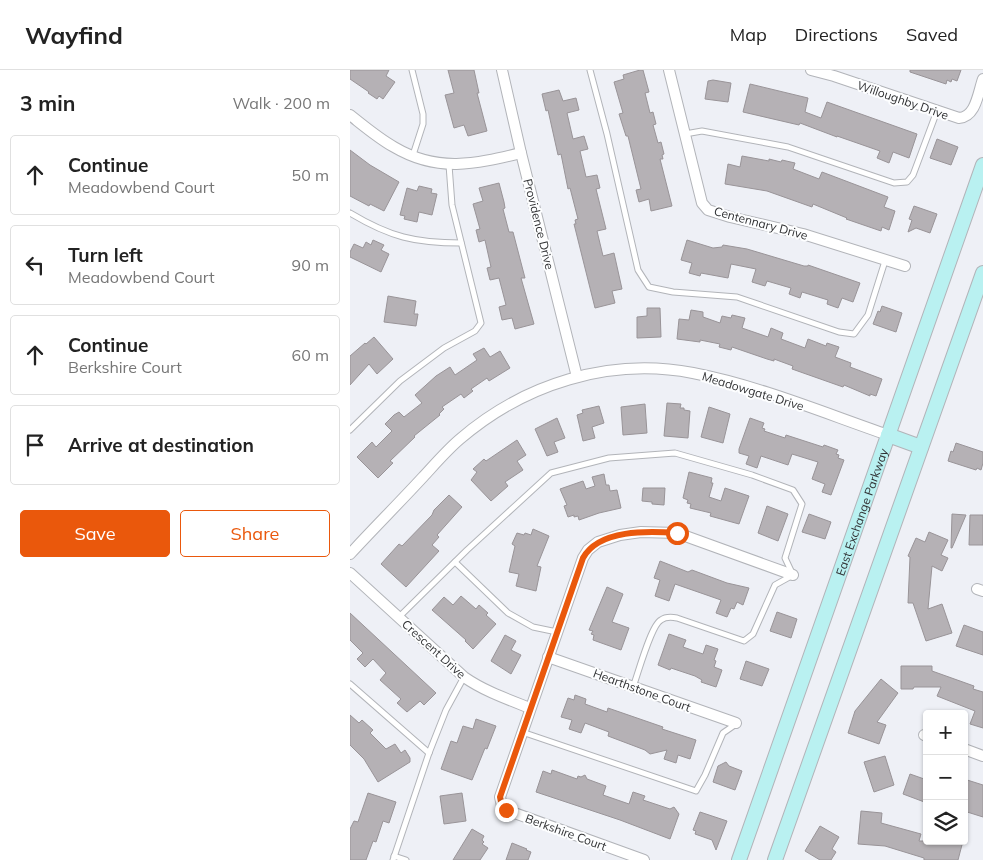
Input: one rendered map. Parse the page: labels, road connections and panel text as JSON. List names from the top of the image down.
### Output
{
  "streets": {
    "main road": ["East Exchange Parkway"],
    "street": [
      "Willoughby Drive",
      "Centennary Drive",
      "Providence Drive",
      "Meadowgate Drive",
      "Crescent Drive",
      "Hearthstone Court",
      "Berkshire Court"
    ]
  },
  "crossings": [
    ["Providence Drive", "Meadowgate Drive"],
    ["Meadowgate Drive", "East Exchange Parkway"],
    ["Crescent Drive", "Berkshire Court"],
    ["Hearthstone Court", "Berkshire Court"]
  ],
  "page": {
    "header": "Wayfind",
    "nav": ["Map", "Directions", "Saved"],
    "heading": ["3 min", "Walk · 200 m"],
    "list": [
      ["Continue", "Meadowbend Court", "50 m"],
      ["Turn left", "Meadowbend Court", "90 m"],
      ["Continue", "Berkshire Court", "60 m"],
      "Arrive at destination"
    ],
    "buttons": ["Save", "Share"],
    "map_buttons": ["+", "−"]
  }
}
